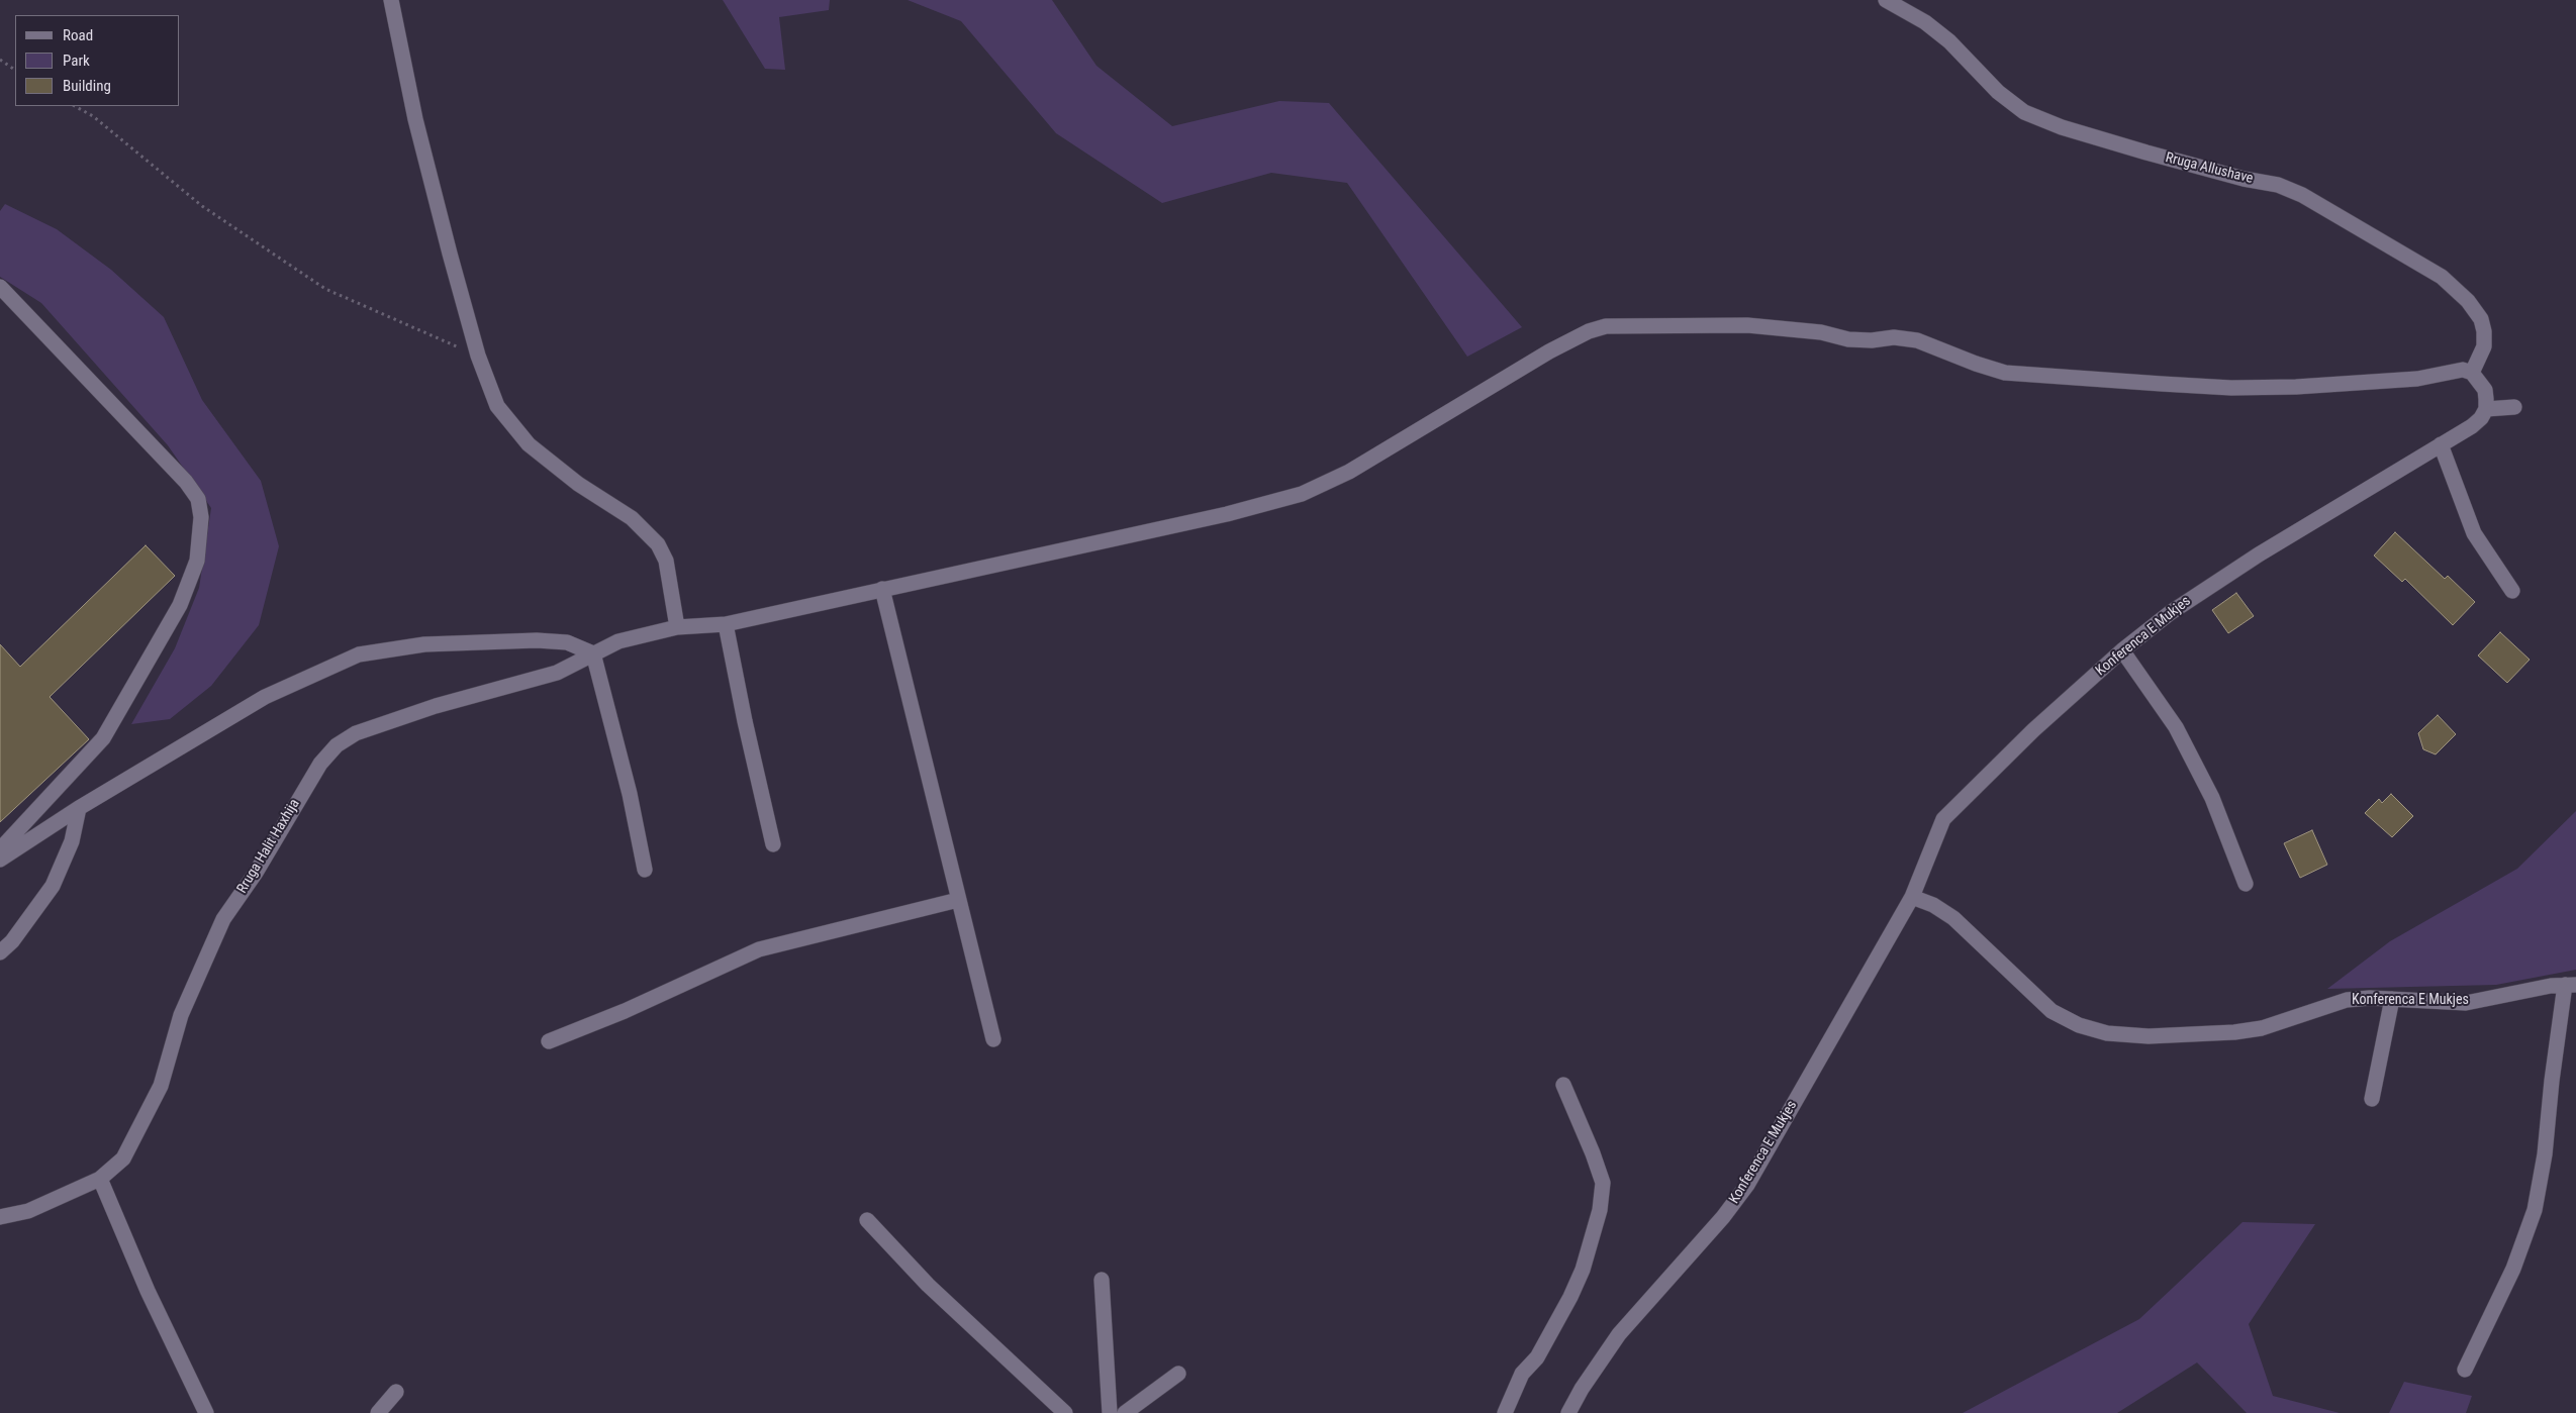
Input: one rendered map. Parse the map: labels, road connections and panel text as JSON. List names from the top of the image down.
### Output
{
  "streets": {
    "street": ["Rruga Allushave", "Konferenca E Mukjes", "Rruga Halit Haxhija"]
  },
  "crossings": [
    ["Rruga Allushave", "Rruga Halit Haxhija"]
  ],
  "legend": ["Road", "Park", "Building"]
}
